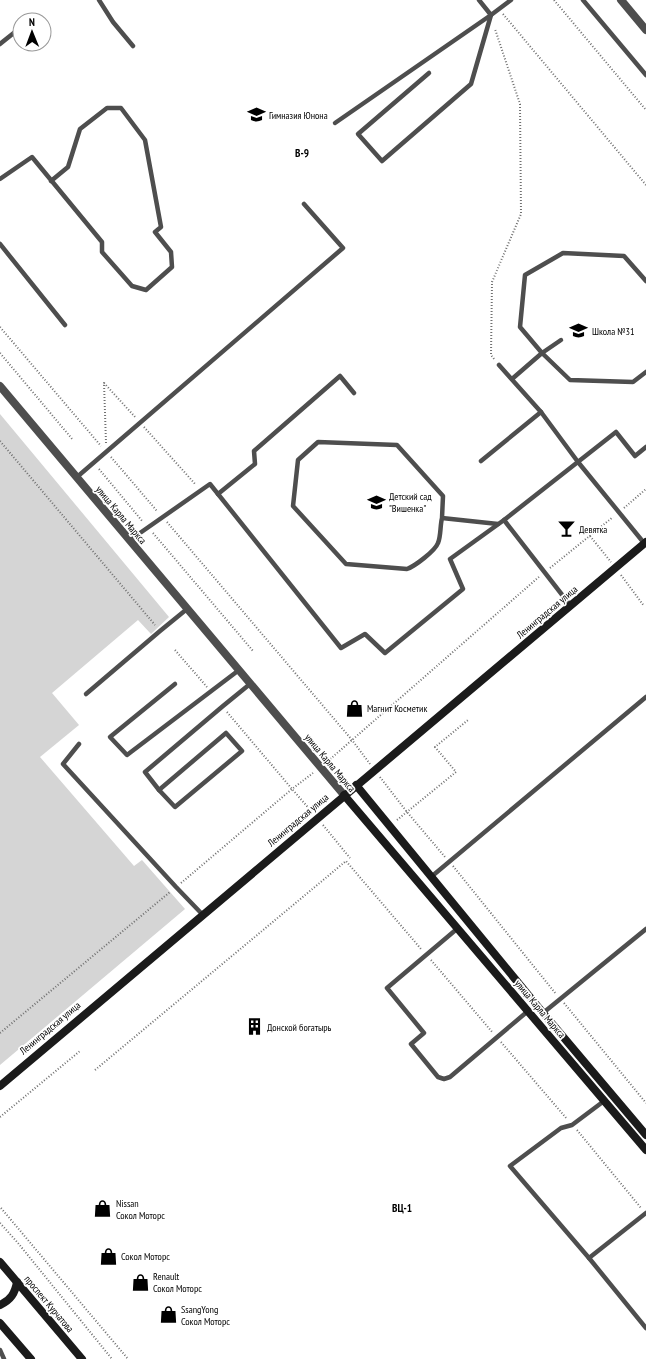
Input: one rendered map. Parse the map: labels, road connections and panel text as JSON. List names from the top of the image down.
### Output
{
  "streets": {
    "street": ["улица Карла Маркса", "Ленинградская улица", "проспект Курчатова"]
  },
  "crossings": [
    ["улица Карла Маркса", "Ленинградская улица"]
  ],
  "districts": ["В-9", "ВЦ-1"],
  "places": {
    "school or university": ["Гимназия Юнона", "Школа №31", "Детский сад \"Вишенка\""],
    "bar": ["Девятка"],
    "shop": [
      "Магнит Косметик",
      "Nissan Сокол Моторс",
      "Сокол Моторс",
      "Renault Сокол Моторс",
      "SsangYong Сокол Моторс"
    ],
    "building": ["Донской богатырь"]
  },
  "north": "top"
}
